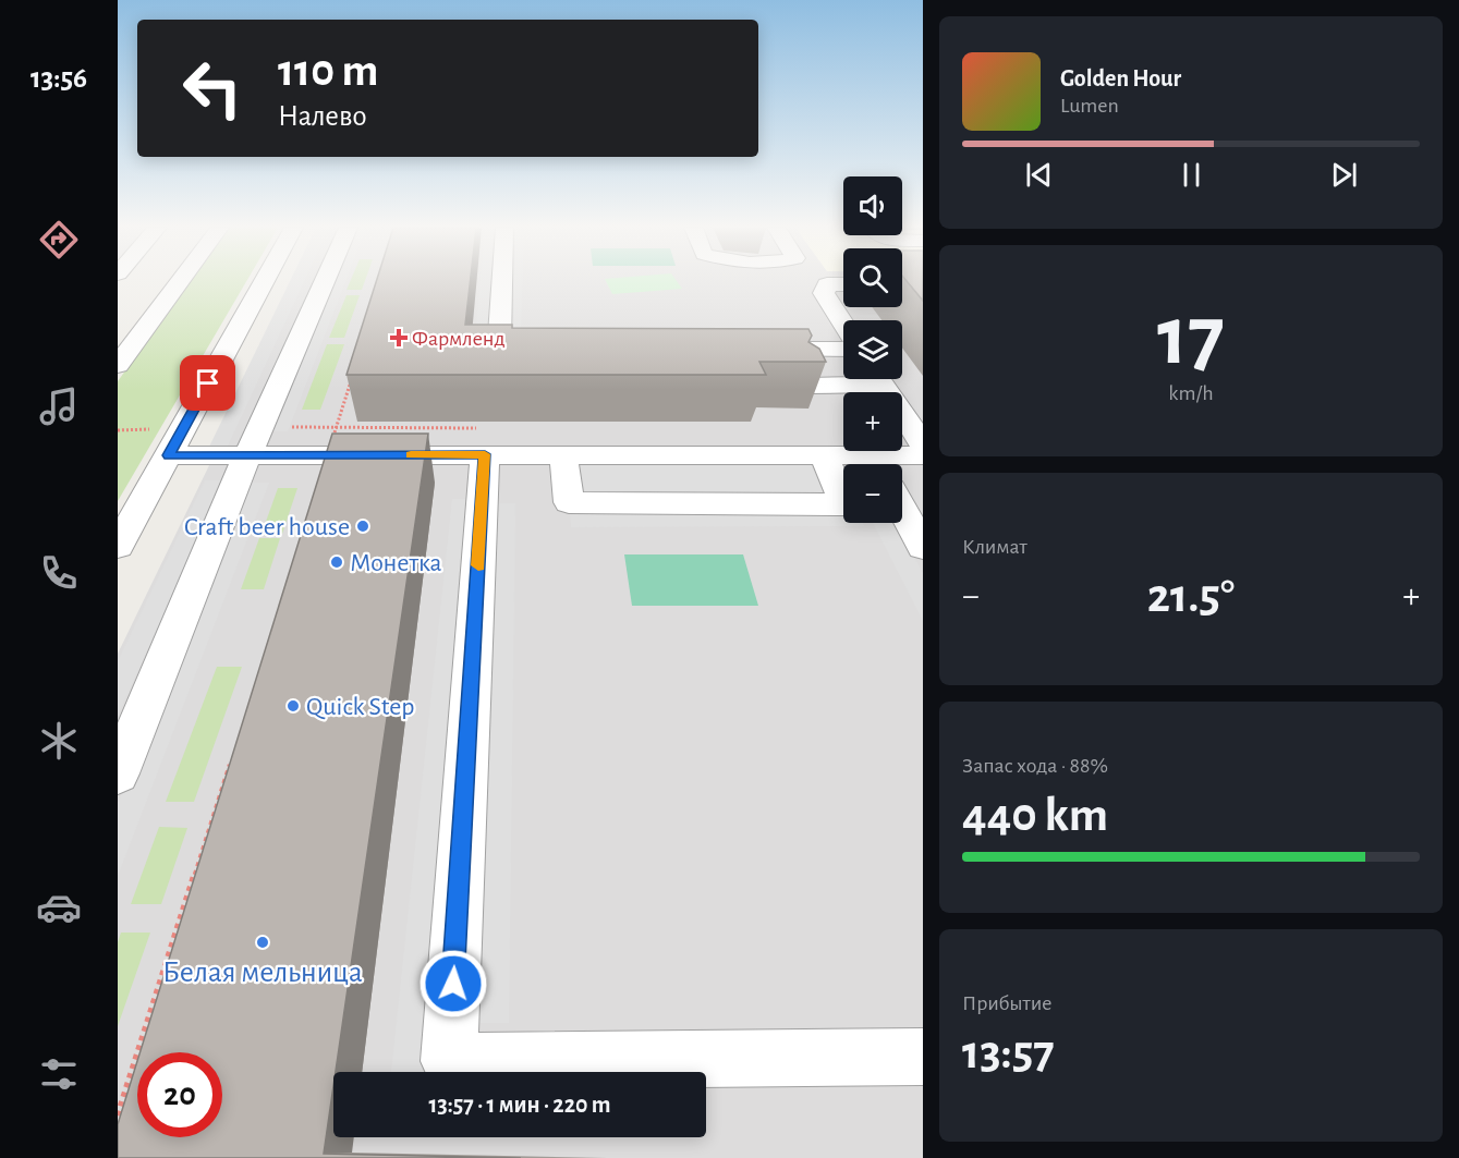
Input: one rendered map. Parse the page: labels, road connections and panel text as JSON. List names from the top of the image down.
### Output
{
  "places": {
    "health": ["Фармленд"],
    "other": [
      "Craft beer house",
      "Монетка",
      "Quick Step",
      "Белая мельница"
    ]
  },
  "page": {
    "tabs": "13:56",
    "turn": ["110 m", "Налево"],
    "song": ["Golden Hour", "Lumen"],
    "map_buttons": ["+", "−"],
    "tile": [
      ["17", "km/h"],
      "Климат",
      ["Запас хода · 88%", "440 km"],
      ["Прибытие", "13:57"]
    ],
    "heat": ["−", "21.5°", "+"],
    "limit": "20",
    "trip": "13:57 · 1 мин · 220 m"
  }
}
